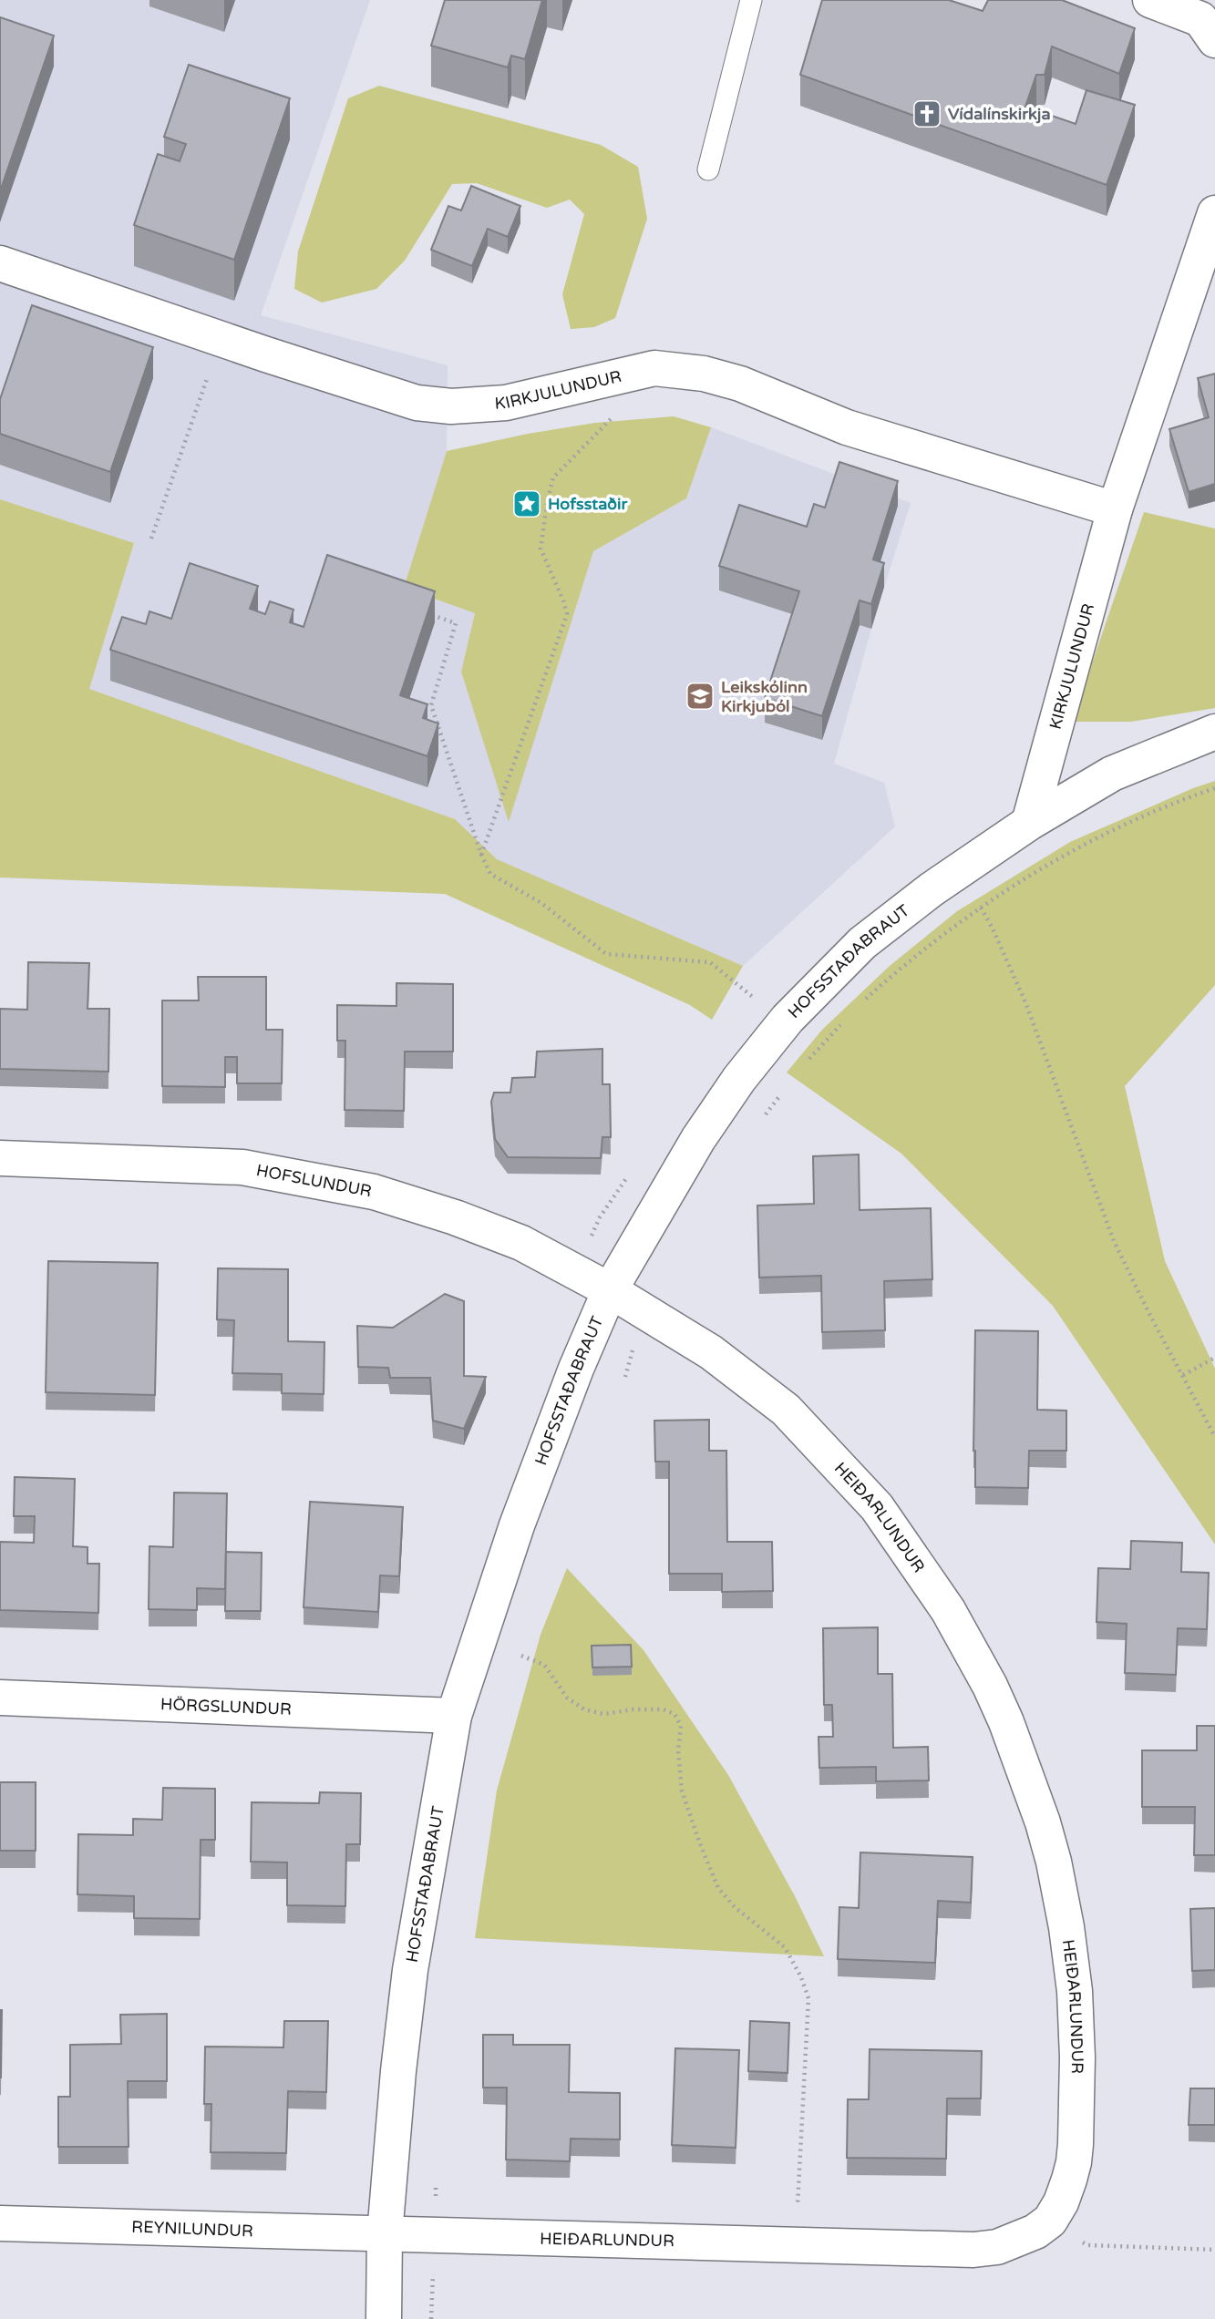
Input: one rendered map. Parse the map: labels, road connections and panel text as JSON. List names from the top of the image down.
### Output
{
  "streets": {
    "street": [
      "KIRKJULUNDUR",
      "HOFSSTAÐABRAUT",
      "HOFSLUNDUR",
      "HEIÐARLUNDUR",
      "HÖRGSLUNDUR",
      "REYNILUNDUR"
    ]
  },
  "crossings": [
    ["KIRKJULUNDUR", "HOFSSTAÐABRAUT"],
    ["HOFSSTAÐABRAUT", "HOFSLUNDUR"],
    ["HOFSSTAÐABRAUT", "HEIÐARLUNDUR"],
    ["HOFSSTAÐABRAUT", "HÖRGSLUNDUR"],
    ["HOFSSTAÐABRAUT", "REYNILUNDUR"],
    ["HOFSLUNDUR", "HEIÐARLUNDUR"],
    ["HEIÐARLUNDUR", "REYNILUNDUR"]
  ],
  "places": {
    "church": ["Vídalínskirkja"],
    "place": ["Hofsstaðir"],
    "school or university": ["Leikskólinn Kirkjuból"]
  }
}
